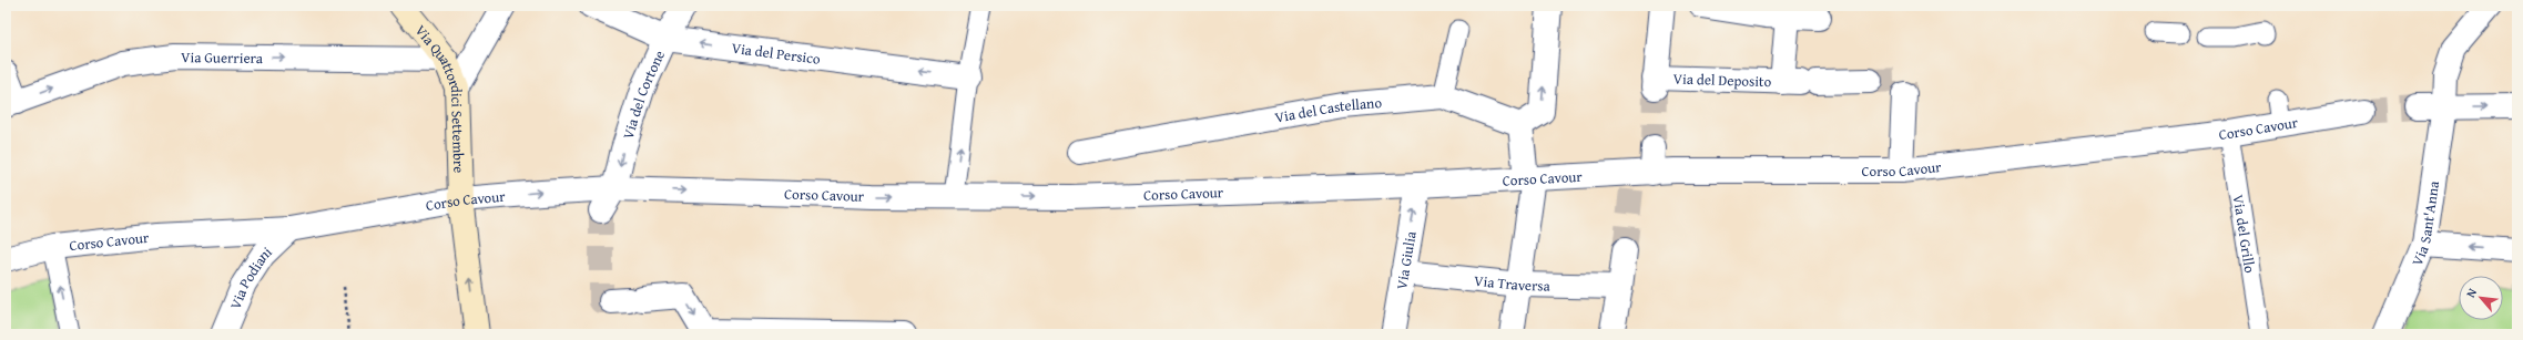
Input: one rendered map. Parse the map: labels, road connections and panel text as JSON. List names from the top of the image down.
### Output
{
  "streets": {
    "street": [
      "Via del Persico",
      "Via Guerriera",
      "Via del Deposito",
      "Via del Cortone",
      "Via Quattordici Settembre",
      "Via del Castellano",
      "Corso Cavour",
      "Via Sant'Anna",
      "Via Giulia",
      "Via Podiani",
      "Via Traversa"
    ],
    "lane": ["Via del Grillo"]
  },
  "crossings": [
    ["Via del Persico", "Via del Cortone"],
    ["Via Guerriera", "Via Quattordici Settembre"],
    ["Via del Cortone", "Corso Cavour"],
    ["Via Quattordici Settembre", "Corso Cavour"],
    ["Corso Cavour", "Via del Grillo"],
    ["Corso Cavour", "Via Giulia"],
    ["Corso Cavour", "Via Podiani"],
    ["Via Giulia", "Via Traversa"]
  ],
  "one_way": ["Via del Persico", "Via Guerriera", "Via Quattordici Settembre"],
  "north": "top left"
}
